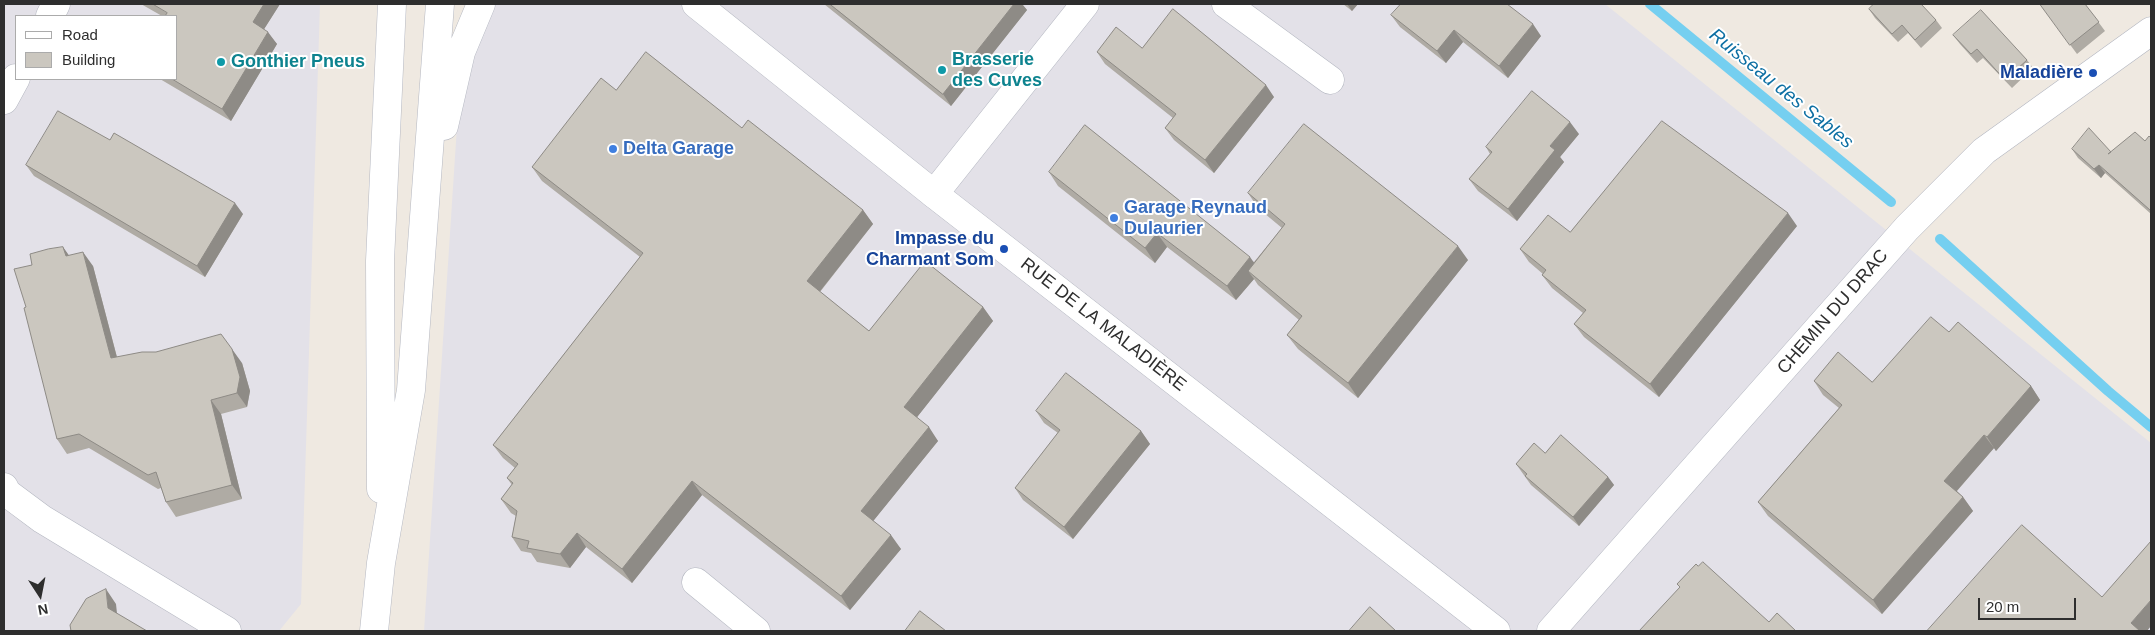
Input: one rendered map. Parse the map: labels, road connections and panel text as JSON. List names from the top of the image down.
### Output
{
  "streets": {
    "street": ["CHEMIN DU DRAC", "RUE DE LA MALADIÈRE"]
  },
  "water": ["Ruisseau des Sables"],
  "places": [
    "Gonthier Pneus",
    "Brasserie des Cuves",
    "Maladière",
    "Delta Garage",
    "Garage Reynaud Dulaurier",
    "Impasse du Charmant Som"
  ],
  "legend": ["Road", "Building"],
  "scale_bar": "20 m",
  "north": "bottom"
}
